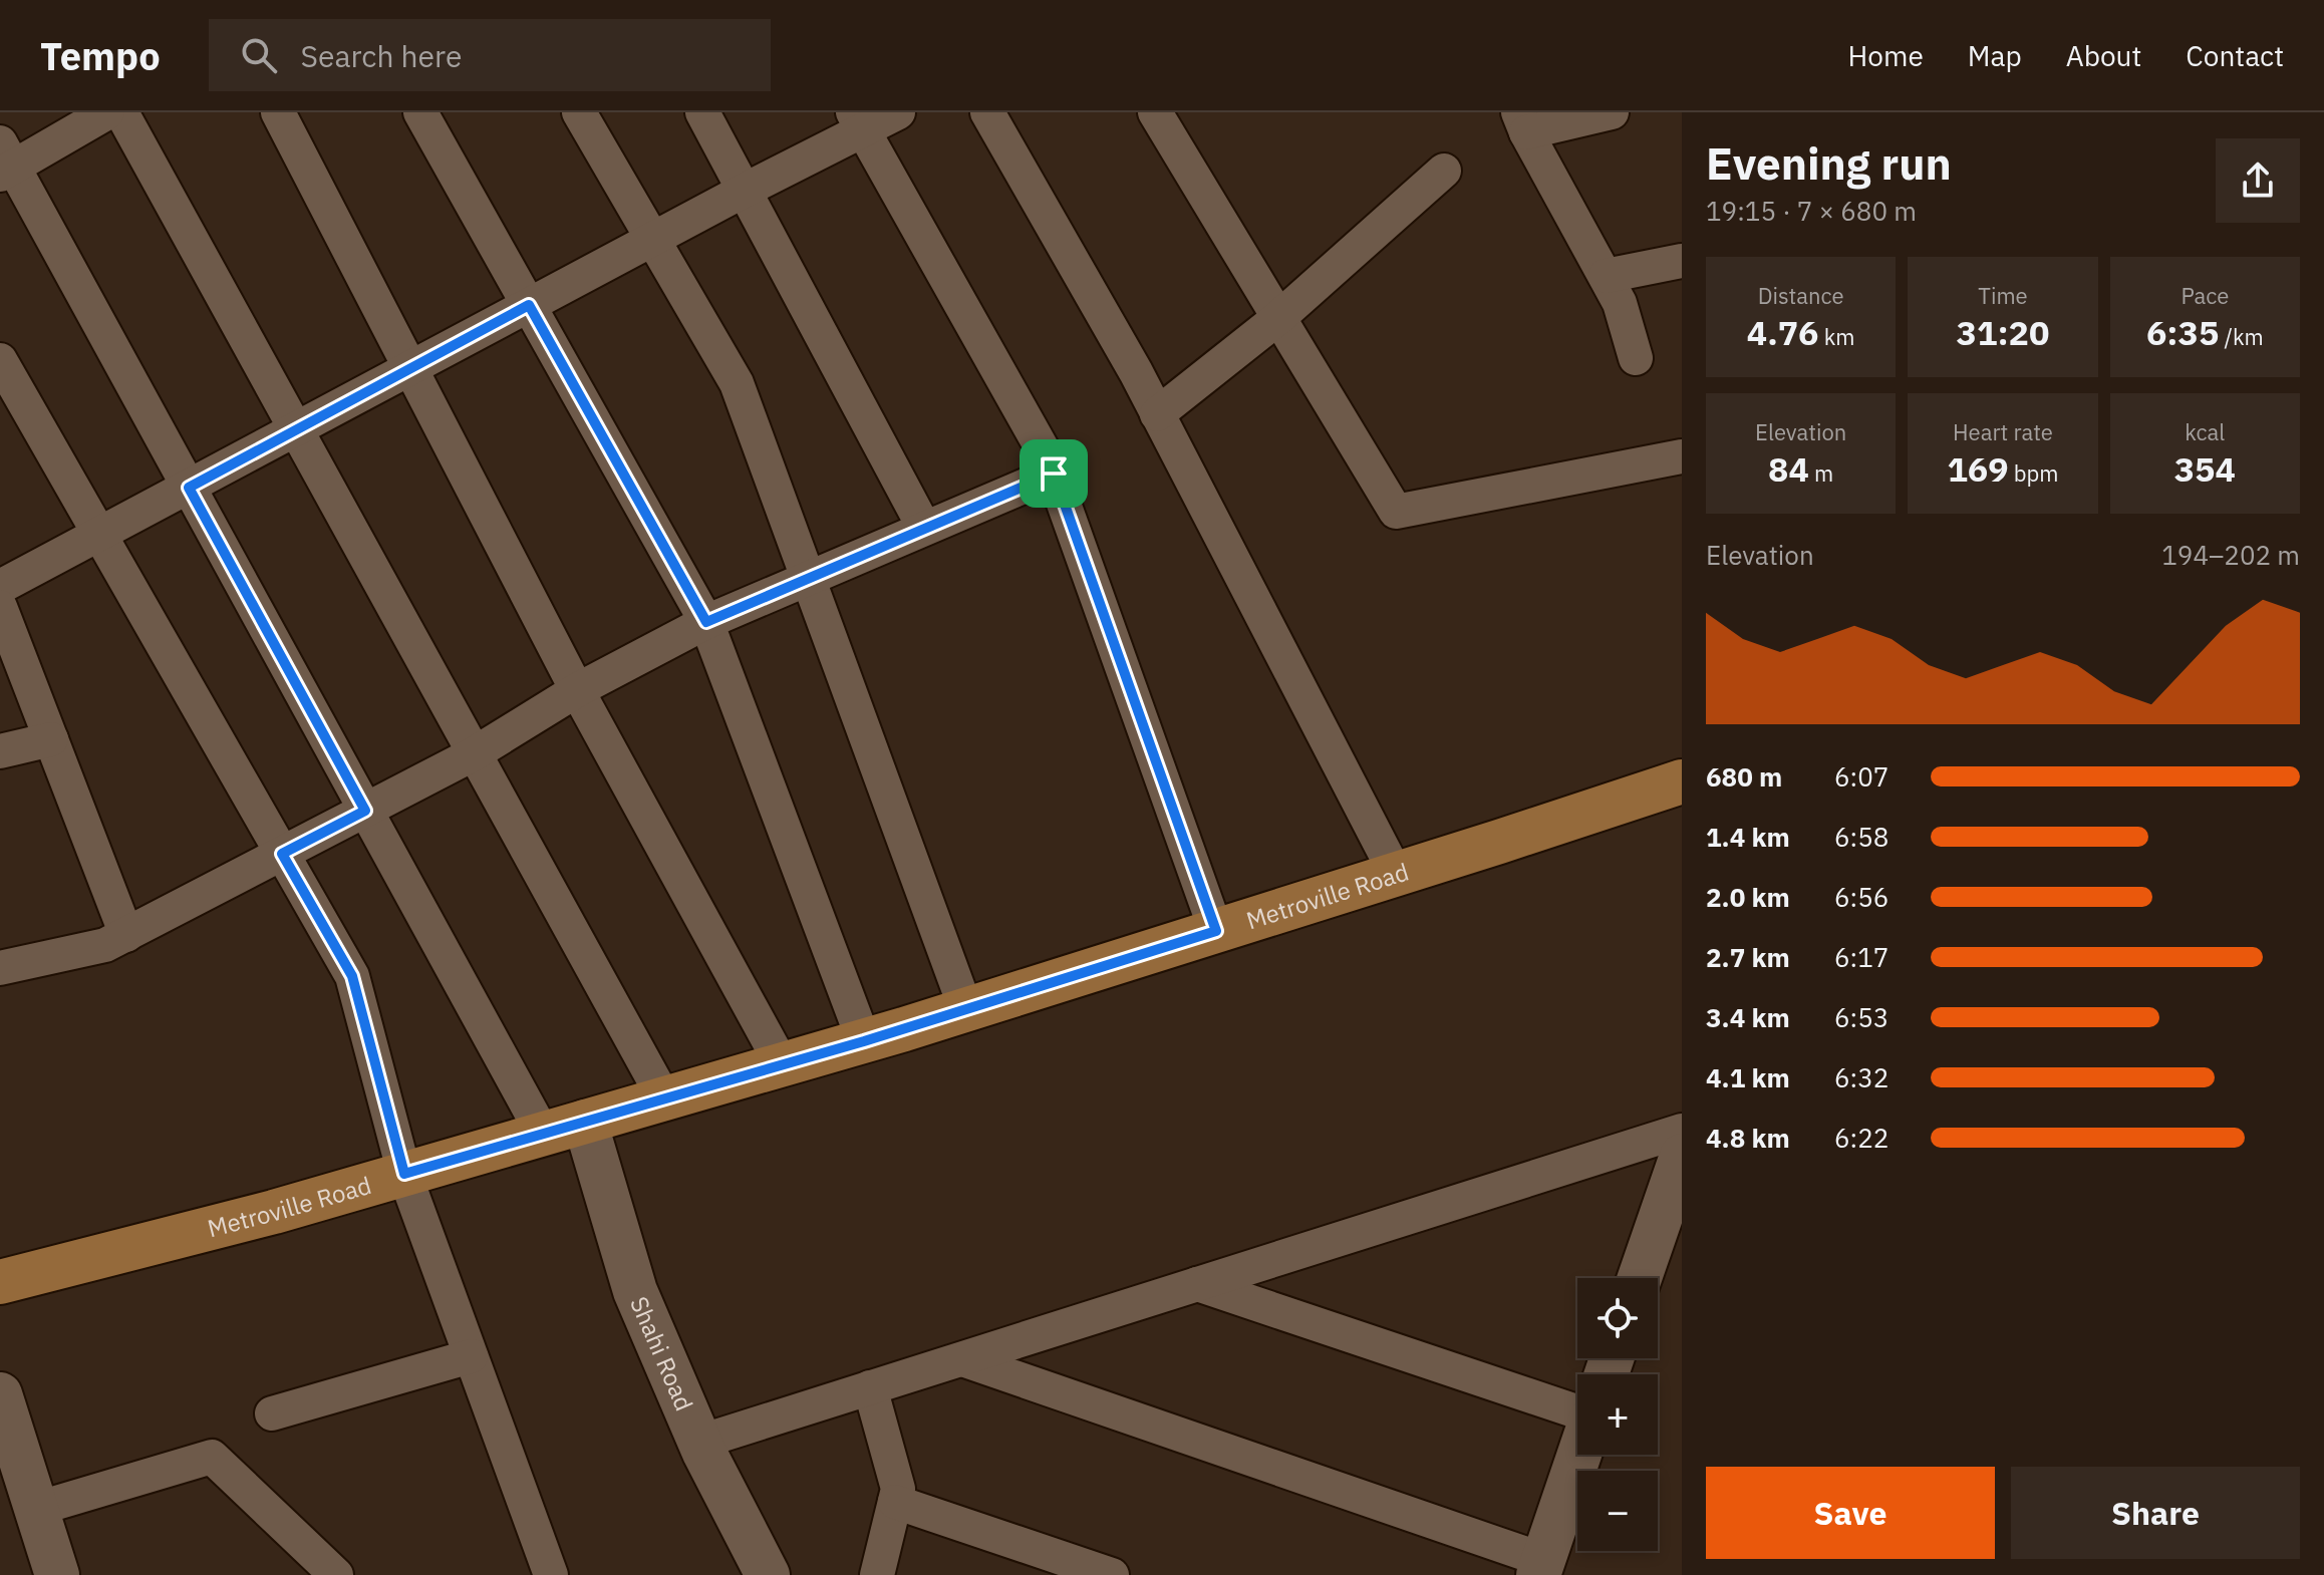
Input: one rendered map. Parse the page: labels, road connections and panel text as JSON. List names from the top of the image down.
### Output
{
  "streets": {
    "main road": ["Metroville Road"],
    "street": ["Shahi Road"]
  },
  "crossings": [
    ["Metroville Road", "Shahi Road"]
  ],
  "page": {
    "header": "Tempo",
    "search": "Search here",
    "nav": [
      "Home",
      "Map",
      "About",
      "Contact"
    ],
    "heading": ["Evening run", "19:15 · 7 × 680 m"],
    "stats": [
      ["Distance", "4.76 km"],
      ["Time", "31:20"],
      ["Pace", "6:35 /km"],
      ["Elevation", "84 m"],
      ["Heart rate", "169 bpm"],
      ["kcal", "354"]
    ],
    "chart": ["Elevation", "194–202 m"],
    "list": [
      {
        "name": "680 m",
        "note": "6:07"
      },
      {
        "name": "1.4 km",
        "note": "6:58"
      },
      {
        "name": "2.0 km",
        "note": "6:56"
      },
      {
        "name": "2.7 km",
        "note": "6:17"
      },
      {
        "name": "3.4 km",
        "note": "6:53"
      },
      {
        "name": "4.1 km",
        "note": "6:32"
      },
      {
        "name": "4.8 km",
        "note": "6:22"
      }
    ],
    "map_buttons": ["+", "−"],
    "buttons": ["Save", "Share"]
  }
}
